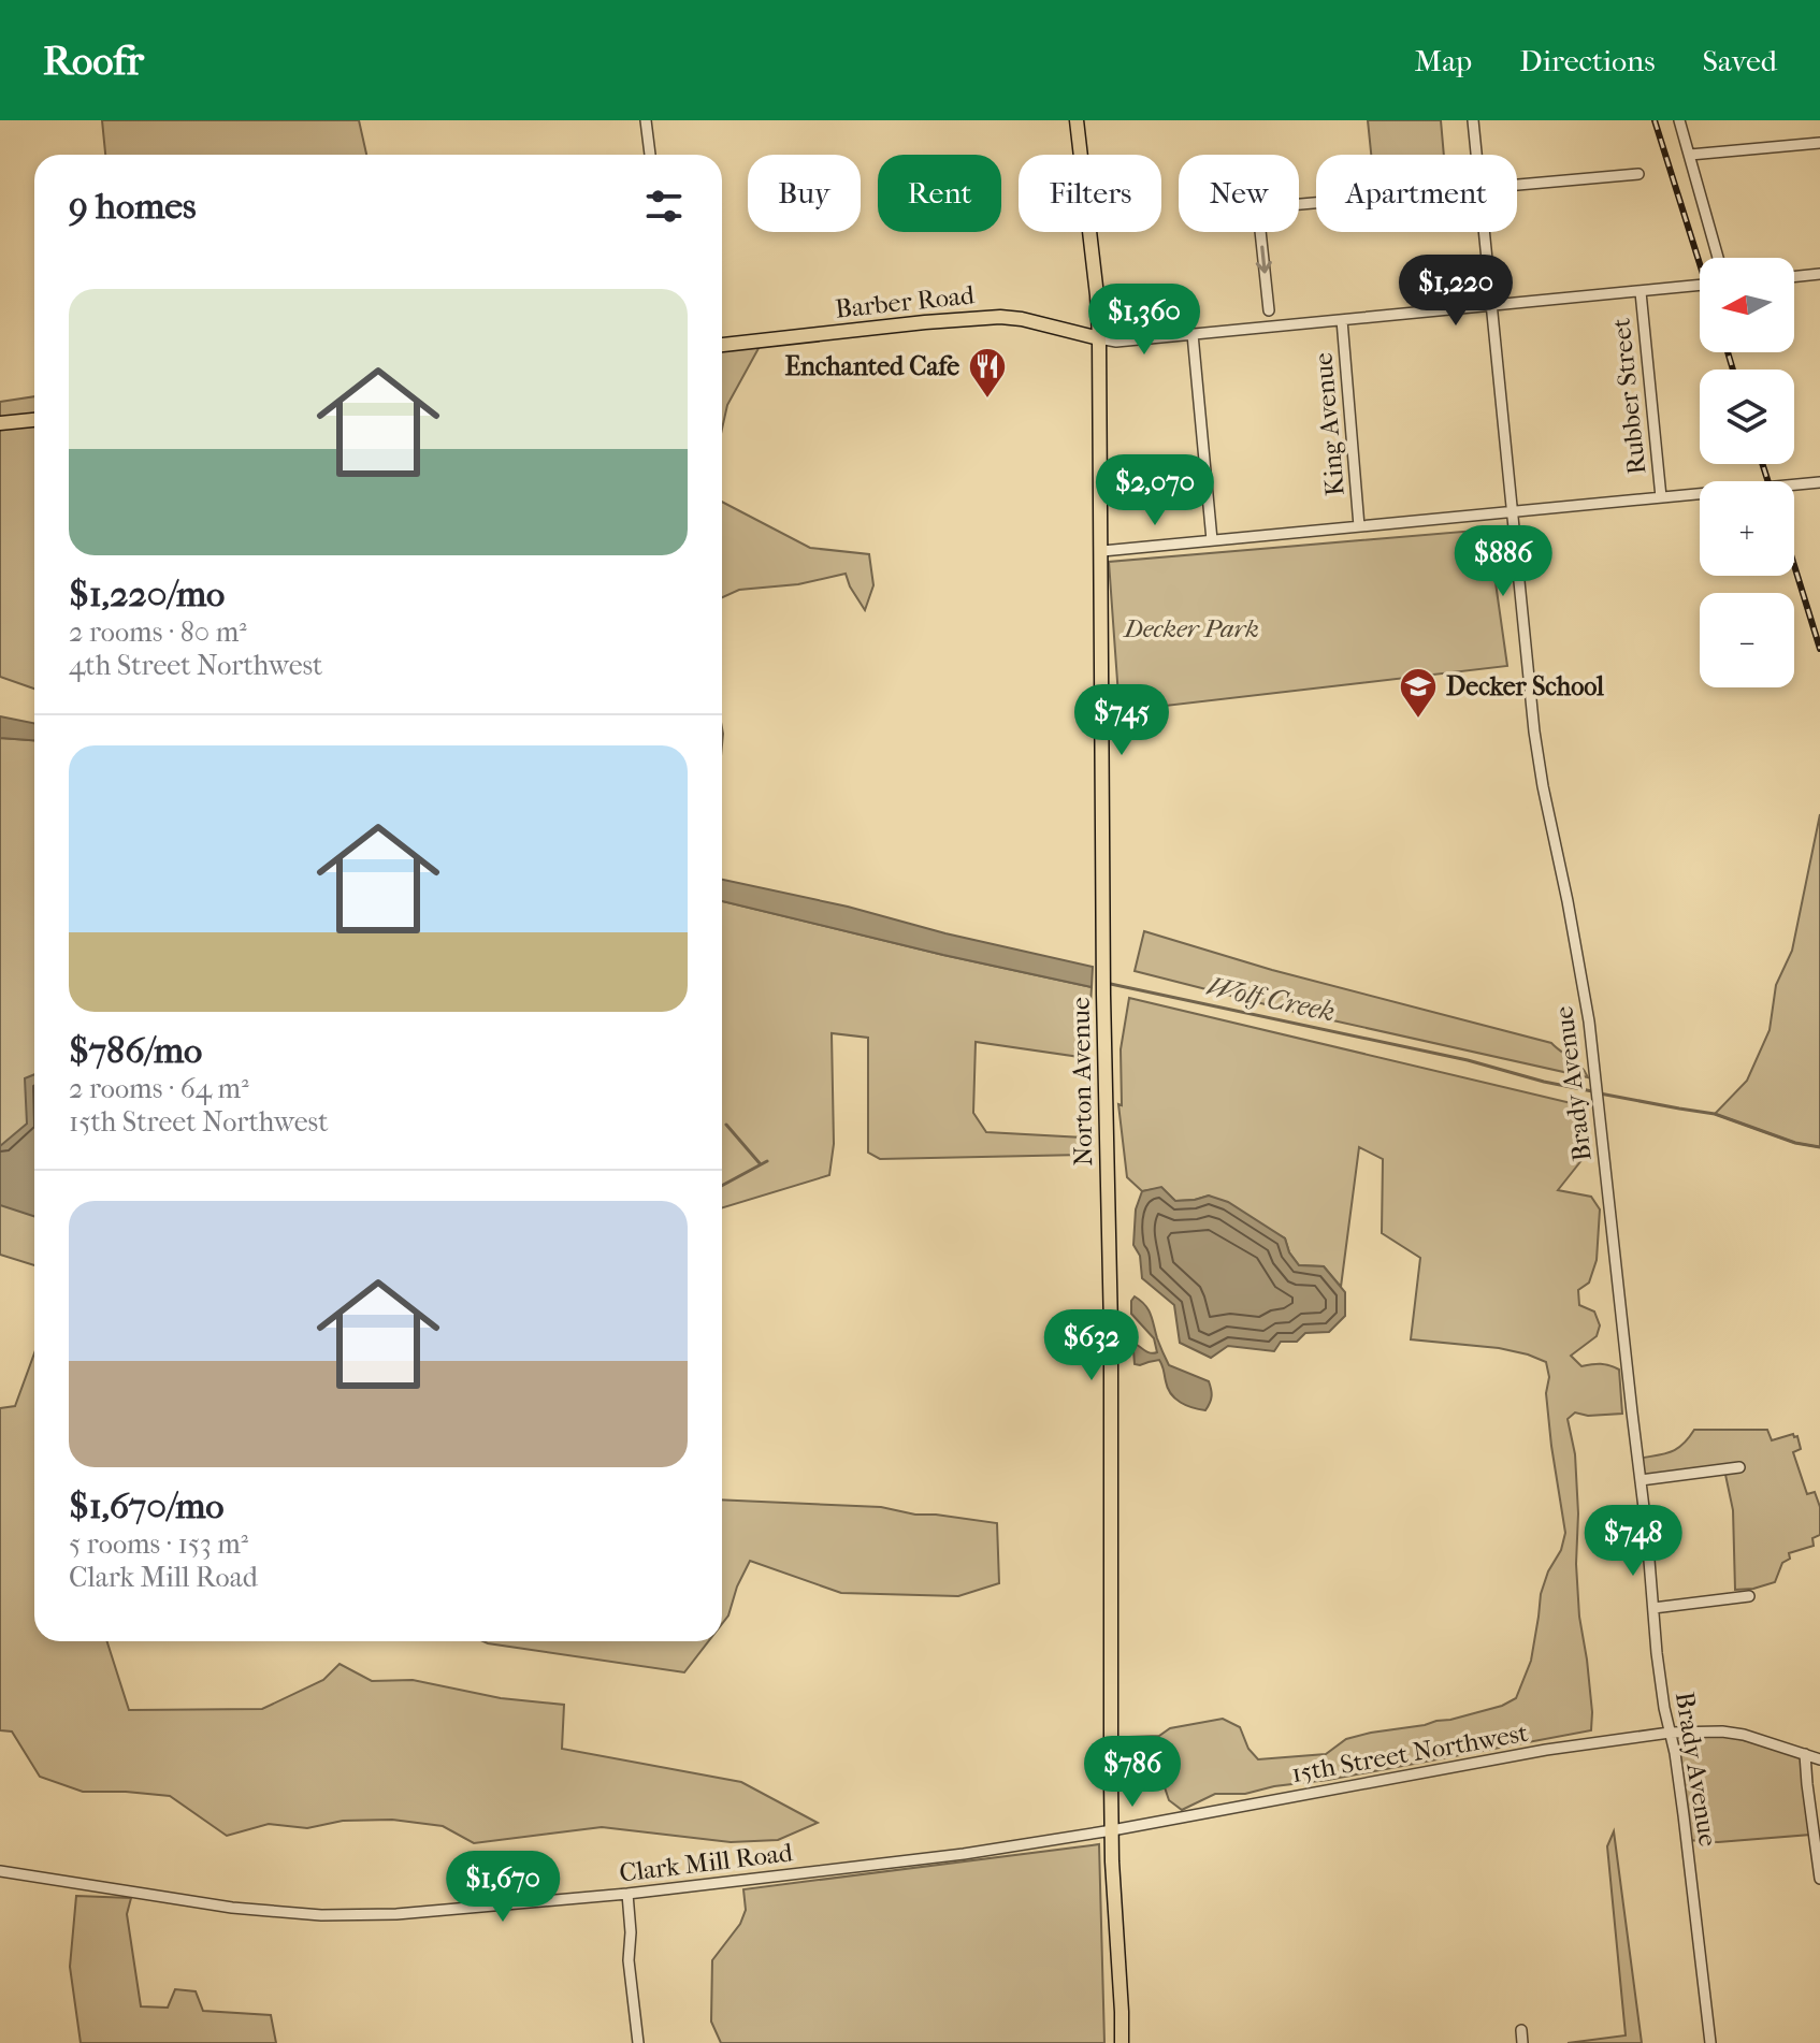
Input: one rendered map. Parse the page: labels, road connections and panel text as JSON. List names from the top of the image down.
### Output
{
  "streets": {
    "main road": ["Barber Road", "Norton Avenue"],
    "street": [
      "Rubber Street",
      "King Avenue",
      "Brady Avenue",
      "15th Street Northwest",
      "Clark Mill Road"
    ]
  },
  "crossings": [
    ["Barber Road", "Norton Avenue"],
    ["Norton Avenue", "15th Street Northwest"],
    ["Brady Avenue", "15th Street Northwest"],
    ["15th Street Northwest", "Clark Mill Road"]
  ],
  "water": ["Wolf Creek"],
  "parks": ["Decker Park"],
  "places": {
    "restaurant": ["Enchanted Cafe"],
    "school or university": ["Decker School"]
  },
  "north": "left",
  "page": {
    "header": "Roofr",
    "nav": ["Map", "Directions", "Saved"],
    "chip": [
      "Buy",
      "Rent",
      "Filters",
      "New",
      "Apartment"
    ],
    "heading": "9 homes",
    "price": [
      "$1,220",
      "$1,360",
      "$2,070",
      "$886",
      "$745",
      "$632",
      "$748",
      "$786",
      "$1,670"
    ],
    "map_buttons": ["+", "−"],
    "list": [
      {
        "name": "$1,220/mo",
        "note": "2 rooms · 80 m² · 4th Street Northwest"
      },
      {
        "name": "$786/mo",
        "note": "2 rooms · 64 m² · 15th Street Northwest"
      },
      {
        "name": "$1,670/mo",
        "note": "5 rooms · 153 m² · Clark Mill Road"
      }
    ]
  }
}
